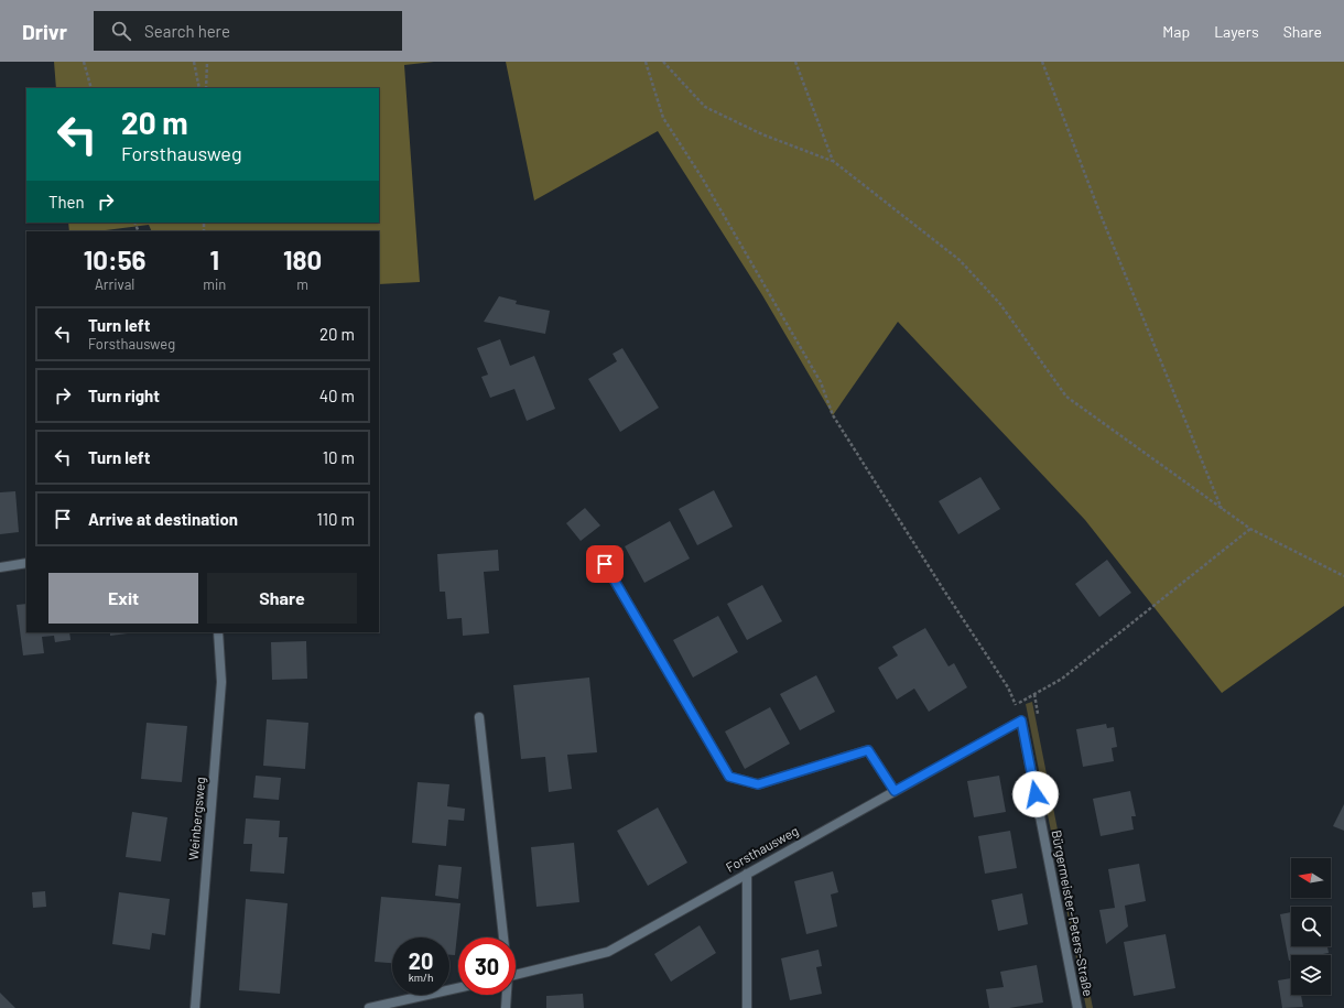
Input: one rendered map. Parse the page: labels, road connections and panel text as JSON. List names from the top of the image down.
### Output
{
  "streets": {
    "street": ["Weinbergsweg", "Forsthausweg", "Bürgermeister-Peters-Straße"]
  },
  "crossings": [
    ["Forsthausweg", "Bürgermeister-Peters-Straße"]
  ],
  "north": "left",
  "page": {
    "header": "Drivr",
    "search": "Search here",
    "nav": ["Map", "Layers", "Share"],
    "turn": ["20 m", "Forsthausweg"],
    "then": "Then",
    "eta": [
      "10:56",
      "Arrival",
      "1",
      "min",
      "180",
      "m"
    ],
    "list": [
      {
        "name": "Turn left",
        "note": "Forsthausweg",
        "value": "20 m"
      },
      {
        "name": "Turn right",
        "value": "40 m"
      },
      {
        "name": "Turn left",
        "value": "10 m"
      },
      {
        "name": "Arrive at destination",
        "value": "110 m"
      }
    ],
    "buttons": ["Exit", "Share"],
    "speed": "20 km/h",
    "limit": "30"
  }
}
